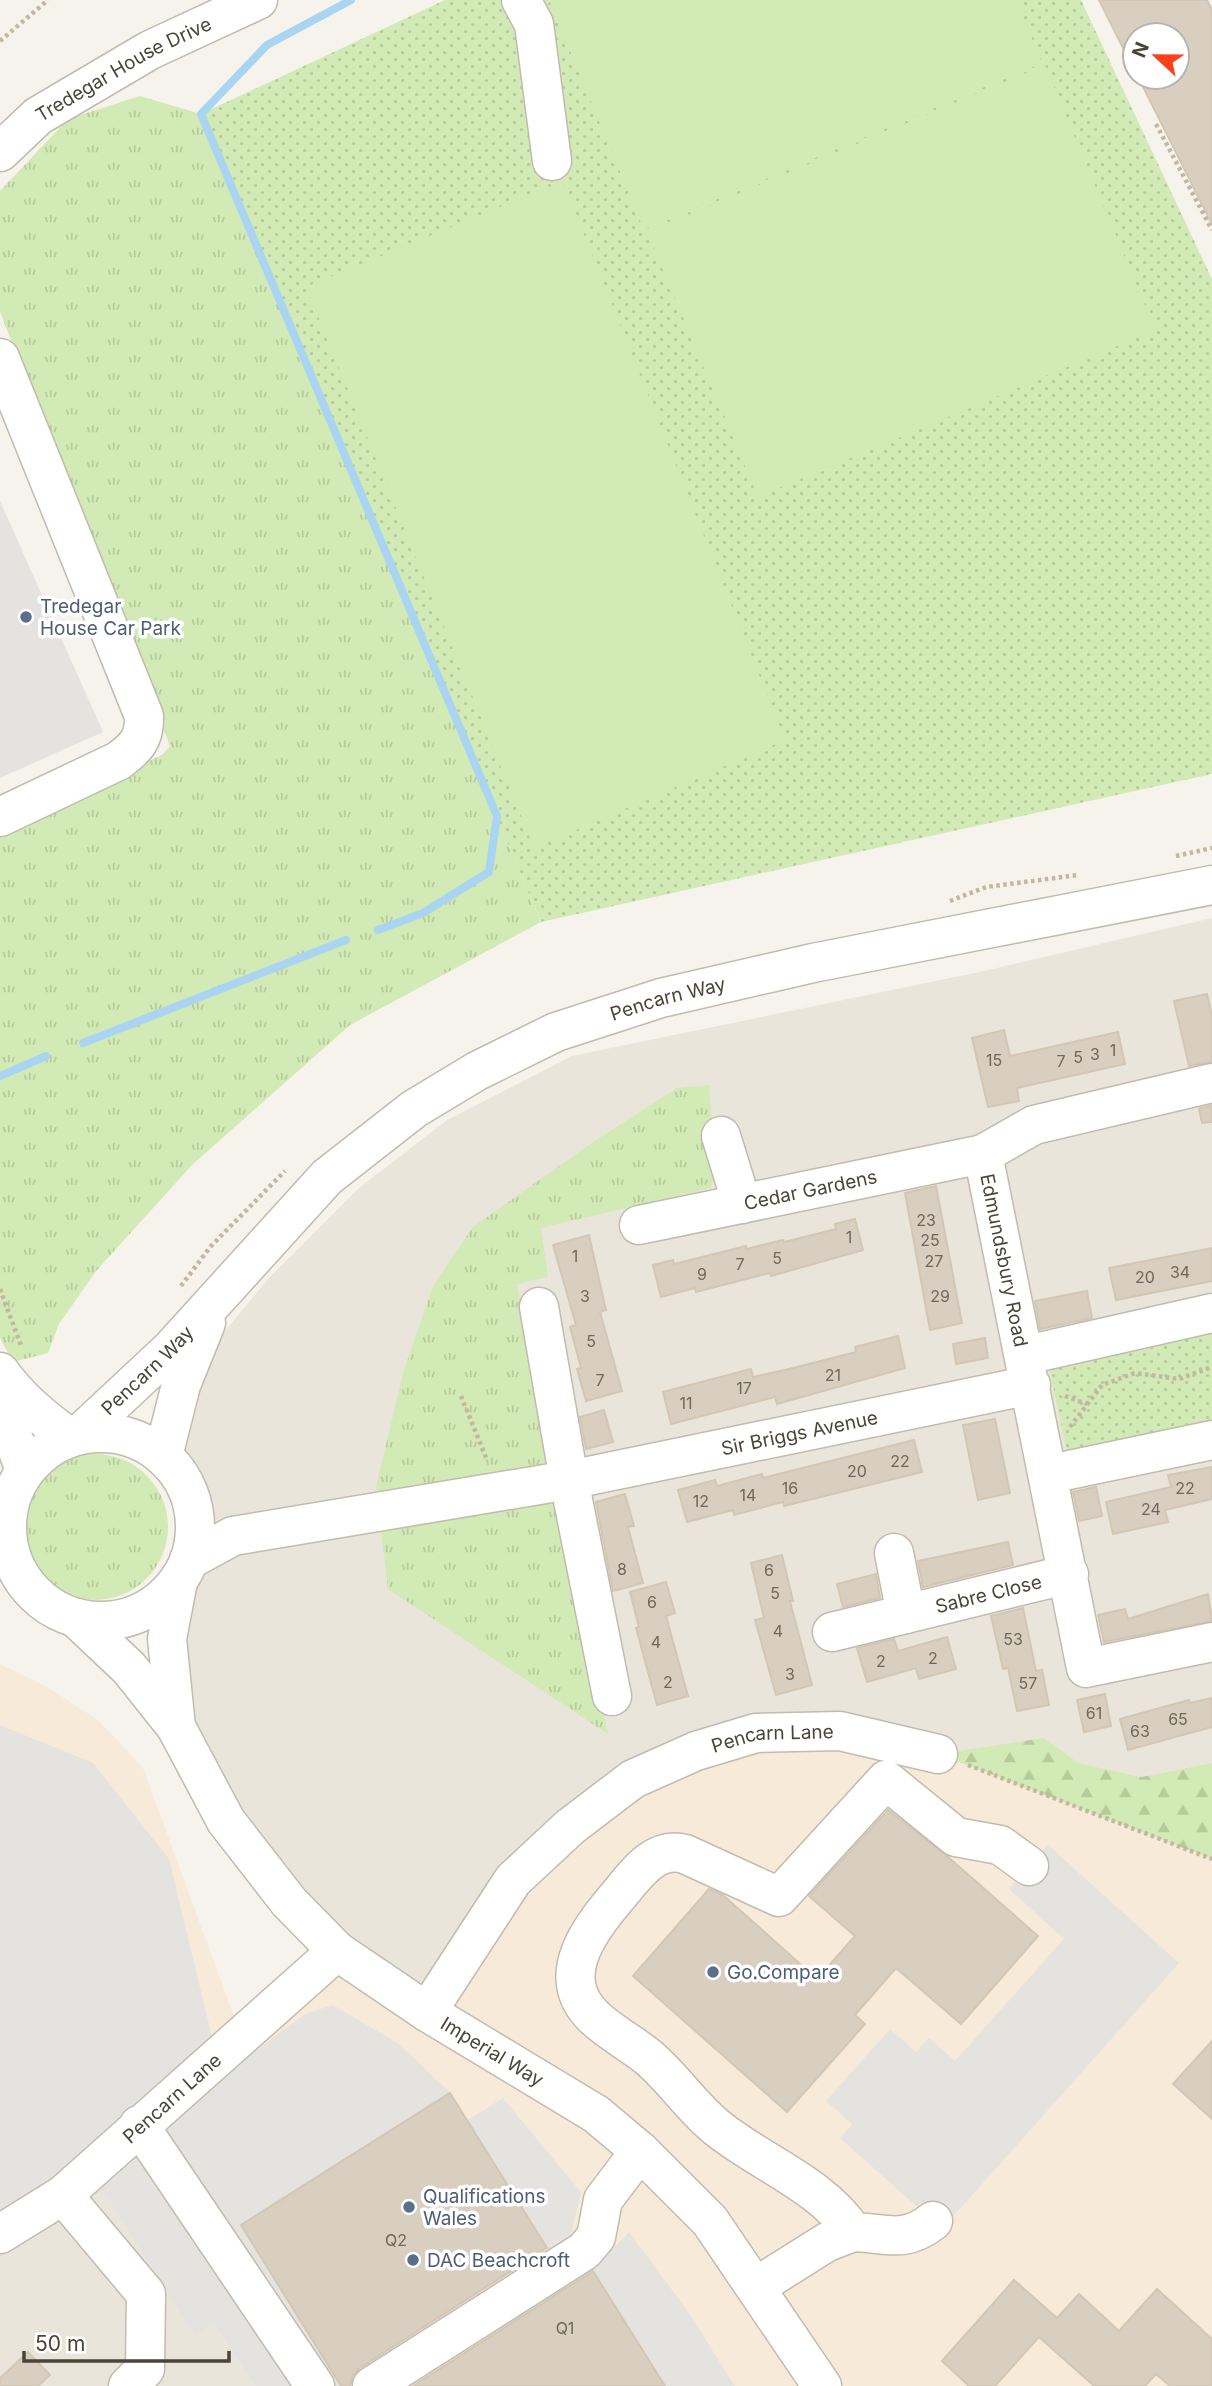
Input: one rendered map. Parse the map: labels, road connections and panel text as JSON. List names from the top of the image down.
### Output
{
  "streets": {
    "street": [
      "Tredegar House Drive",
      "Pencarn Way",
      "Cedar Gardens",
      "Edmundsbury Road",
      "Sir Briggs Avenue",
      "Sabre Close",
      "Pencarn Lane",
      "Imperial Way"
    ]
  },
  "crossings": [
    ["Pencarn Way", "Sir Briggs Avenue"],
    ["Pencarn Way", "Imperial Way"],
    ["Cedar Gardens", "Edmundsbury Road"],
    ["Edmundsbury Road", "Sir Briggs Avenue"],
    ["Edmundsbury Road", "Sabre Close"],
    ["Sir Briggs Avenue", "Imperial Way"],
    ["Pencarn Lane", "Imperial Way"]
  ],
  "places": [
    "Tredegar House Car Park",
    "Go.Compare",
    "Qualifications Wales",
    "DAC Beachcroft"
  ],
  "house_numbers": [
    "1",
    "3",
    "5",
    "15",
    "7",
    "23",
    "1",
    "25",
    "1",
    "5",
    "27",
    "7",
    "34",
    "9",
    "20",
    "3",
    "29",
    "5",
    "21",
    "7",
    "17",
    "11",
    "22",
    "20",
    "16",
    "22",
    "14",
    "12",
    "24",
    "8",
    "6",
    "5",
    "6",
    "4",
    "53",
    "4",
    "2",
    "2",
    "3",
    "2",
    "57",
    "61",
    "65",
    "63",
    "Q2",
    "Q1"
  ],
  "scale_bar": "50 m",
  "north": "left"
}
